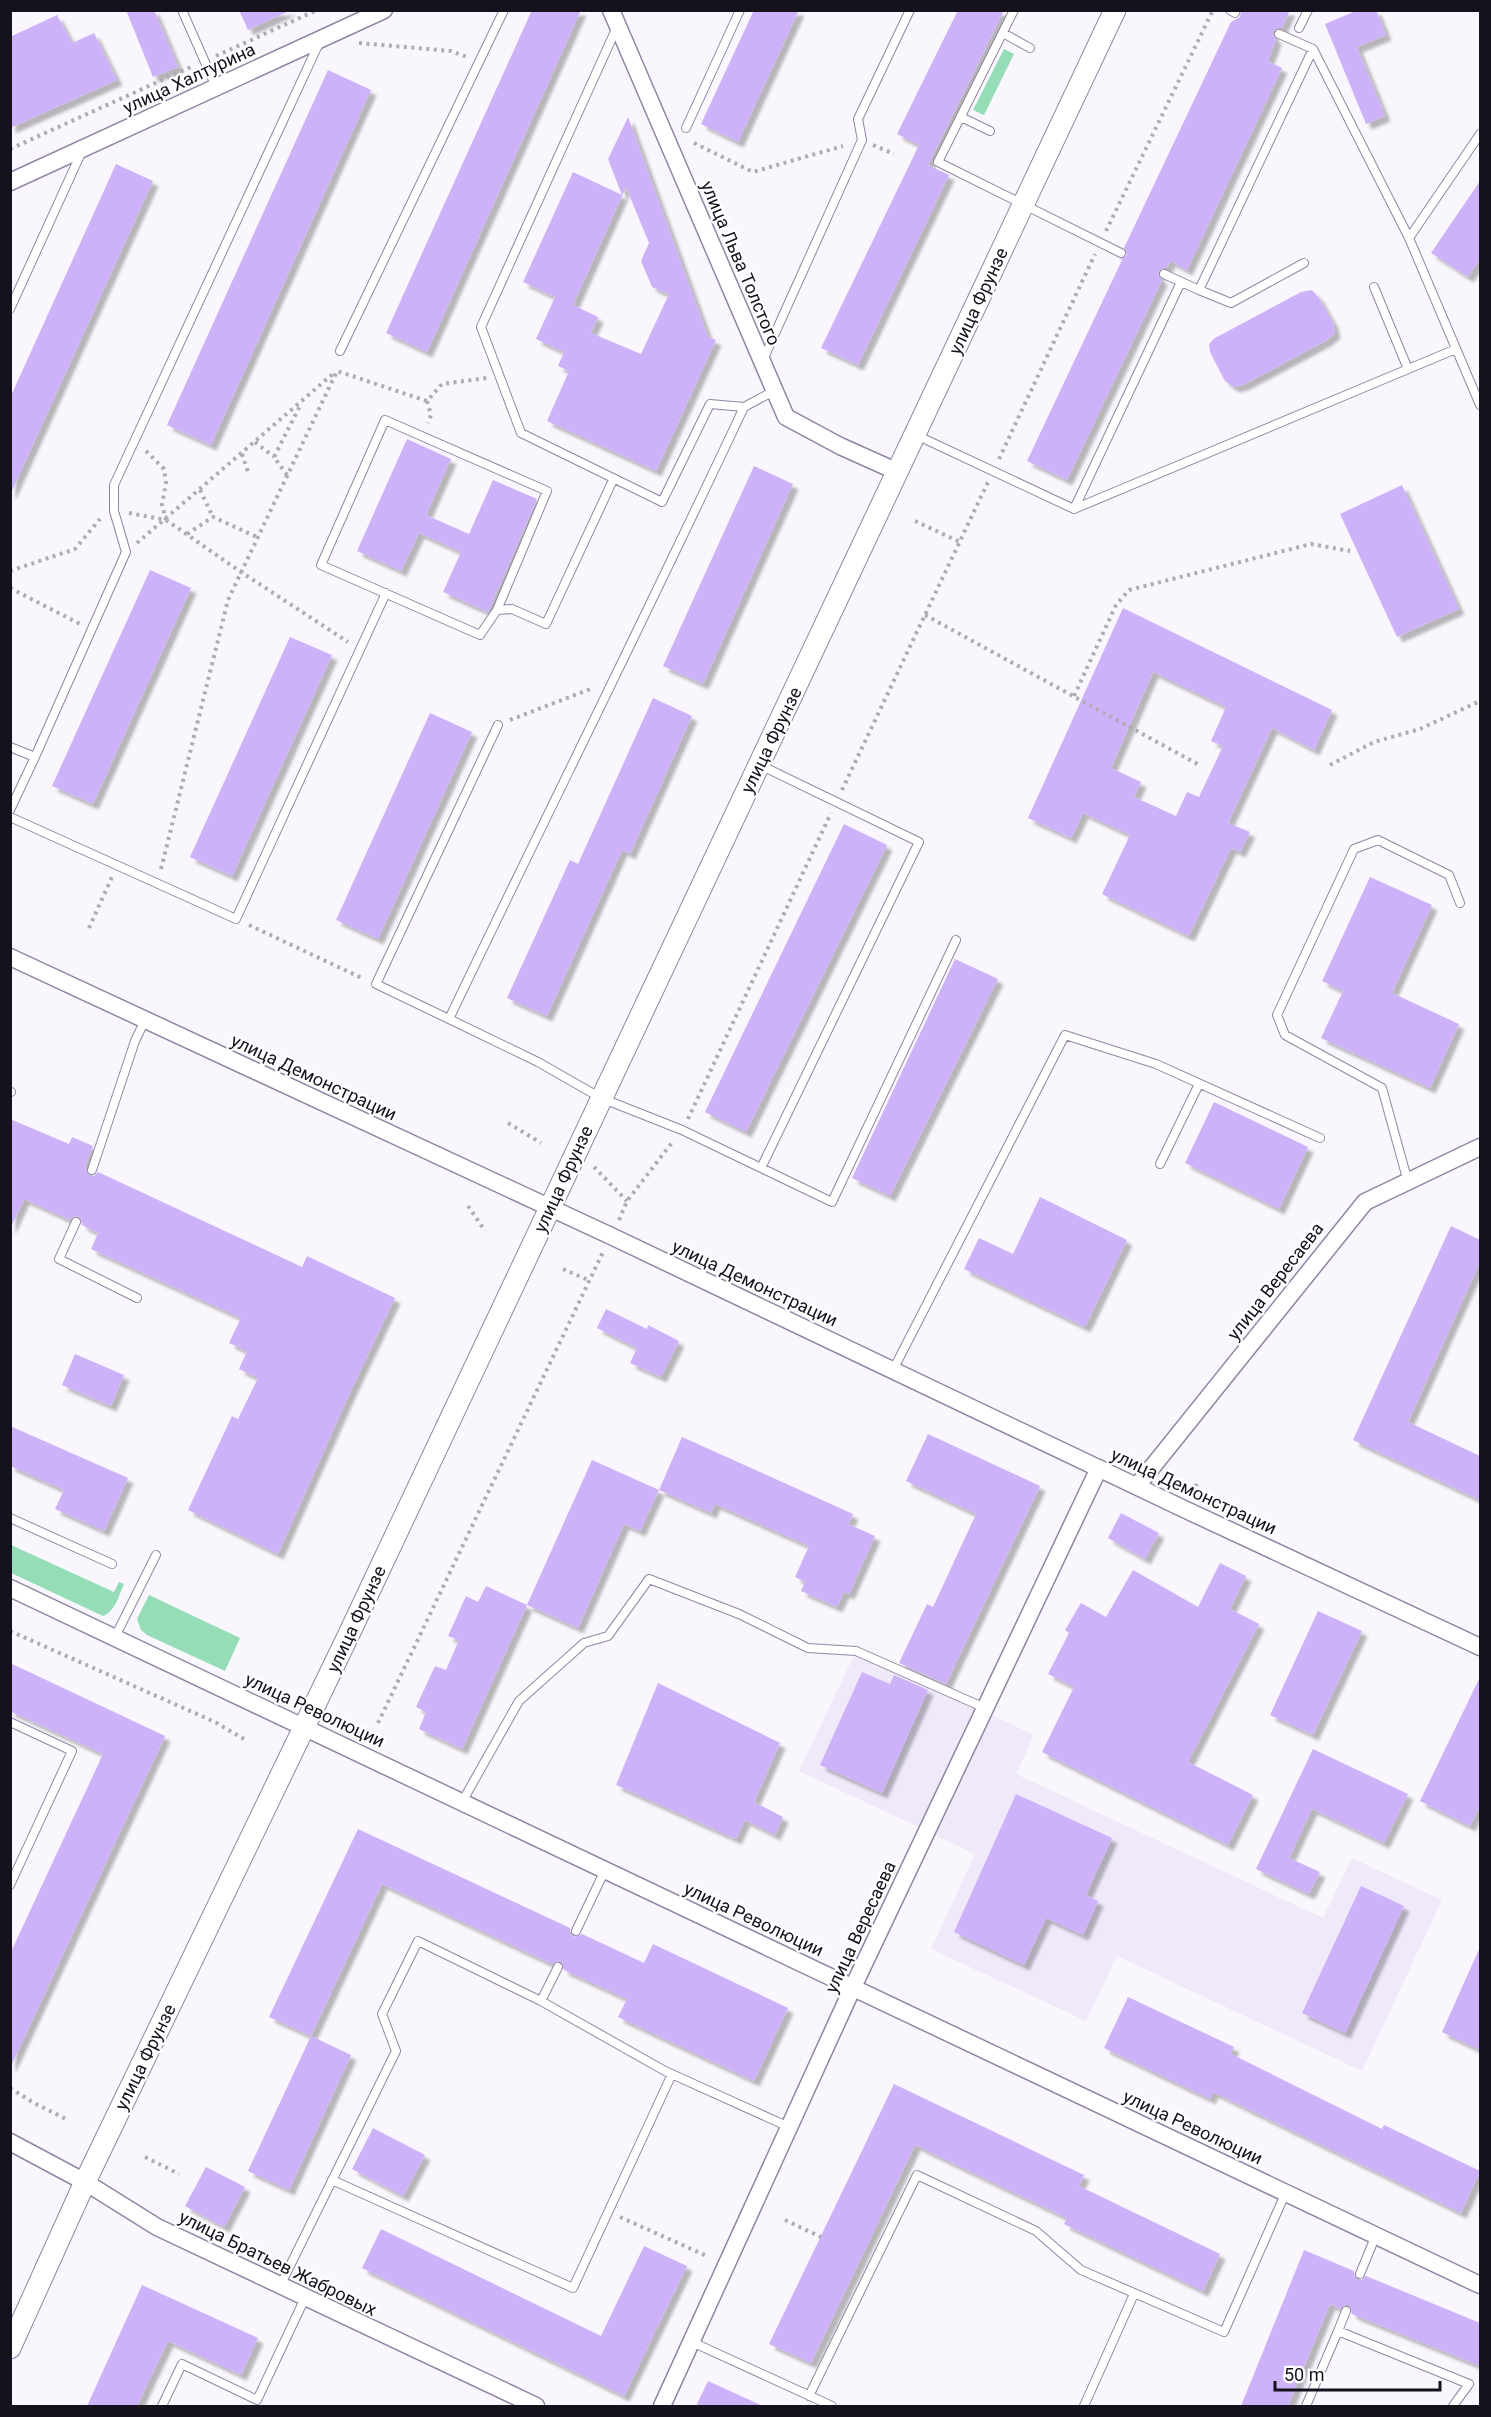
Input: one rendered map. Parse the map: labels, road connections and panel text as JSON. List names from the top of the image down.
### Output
{
  "streets": {
    "street": [
      "улица Халтурина",
      "улица Льва Толстого",
      "улица Фрунзе",
      "улица Демонстрации",
      "улица Вересаева",
      "улица Революции",
      "улица Братьев Жабровых"
    ]
  },
  "crossings": [
    ["улица Льва Толстого", "улица Фрунзе"],
    ["улица Фрунзе", "улица Демонстрации"],
    ["улица Фрунзе", "улица Революции"],
    ["улица Фрунзе", "улица Братьев Жабровых"],
    ["улица Демонстрации", "улица Вересаева"],
    ["улица Вересаева", "улица Революции"]
  ],
  "scale_bar": "50 m"
}
